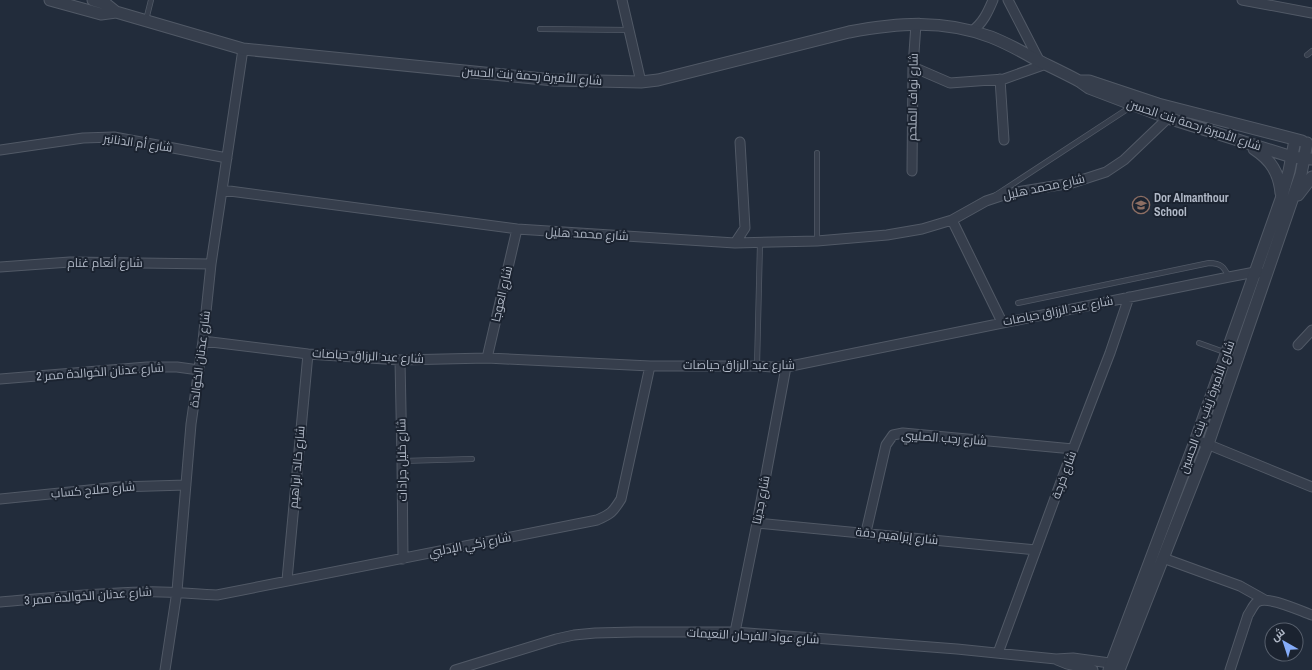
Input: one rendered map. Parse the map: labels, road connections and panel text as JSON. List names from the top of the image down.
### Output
{
  "streets": {
    "street": [
      "شارع الأميرة رحمة بنت الحسن",
      "شارع نواف الملحم",
      "شارع أم الدنانير",
      "شارع محمد هليل",
      "شارع أنعام غنام",
      "شارع العوجا",
      "شارع عبد الرزاق حياصات",
      "شارع عدنان الخوالدة",
      "شارع عدنان الخوالدة ممر 2",
      "شارع الأميرة زينب بنت الحسين",
      "شارع رجب الصليبي",
      "شارع خليل جرادات",
      "شارع خالد ابراهيم",
      "شارع خرجة",
      "شارع صلاح كساب",
      "شارع جديتا",
      "شارع إبراهيم دقة",
      "شارع زكي الإدلبي",
      "شارع عدنان الخوالدة ممر 3",
      "شارع عواد الفرحان النعيمات"
    ]
  },
  "crossings": [
    ["شارع الأميرة رحمة بنت الحسن", "شارع نواف الملحم"],
    ["شارع الأميرة رحمة بنت الحسن", "شارع محمد هليل"],
    ["شارع الأميرة رحمة بنت الحسن", "شارع عدنان الخوالدة"],
    ["شارع الأميرة رحمة بنت الحسن", "شارع الأميرة زينب بنت الحسين"],
    ["شارع أم الدنانير", "شارع عدنان الخوالدة"],
    ["شارع محمد هليل", "شارع العوجا"],
    ["شارع محمد هليل", "شارع عدنان الخوالدة"],
    ["شارع أنعام غنام", "شارع عدنان الخوالدة"],
    ["شارع العوجا", "شارع عبد الرزاق حياصات"],
    ["شارع عبد الرزاق حياصات", "شارع عدنان الخوالدة"],
    ["شارع عبد الرزاق حياصات", "شارع الأميرة زينب بنت الحسين"],
    ["شارع عبد الرزاق حياصات", "شارع خليل جرادات"],
    ["شارع عبد الرزاق حياصات", "شارع خالد ابراهيم"],
    ["شارع عبد الرزاق حياصات", "شارع خرجة"],
    ["شارع عبد الرزاق حياصات", "شارع جديتا"],
    ["شارع عبد الرزاق حياصات", "شارع زكي الإدلبي"],
    ["شارع عدنان الخوالدة", "شارع عدنان الخوالدة ممر 2"],
    ["شارع عدنان الخوالدة", "شارع صلاح كساب"],
    ["شارع عدنان الخوالدة", "شارع زكي الإدلبي"],
    ["شارع عدنان الخوالدة", "شارع عدنان الخوالدة ممر 3"],
    ["شارع الأميرة زينب بنت الحسين", "شارع عواد الفرحان النعيمات"],
    ["شارع رجب الصليبي", "شارع خرجة"],
    ["شارع رجب الصليبي", "شارع إبراهيم دقة"],
    ["شارع خليل جرادات", "شارع زكي الإدلبي"],
    ["شارع خالد ابراهيم", "شارع زكي الإدلبي"],
    ["شارع خرجة", "شارع إبراهيم دقة"],
    ["شارع خرجة", "شارع عواد الفرحان النعيمات"],
    ["شارع جديتا", "شارع إبراهيم دقة"],
    ["شارع جديتا", "شارع عواد الفرحان النعيمات"],
    ["شارع زكي الإدلبي", "شارع عدنان الخوالدة ممر 3"]
  ],
  "places": {
    "school or university": ["Dor Almanthour School"]
  },
  "north": "top left"
}
